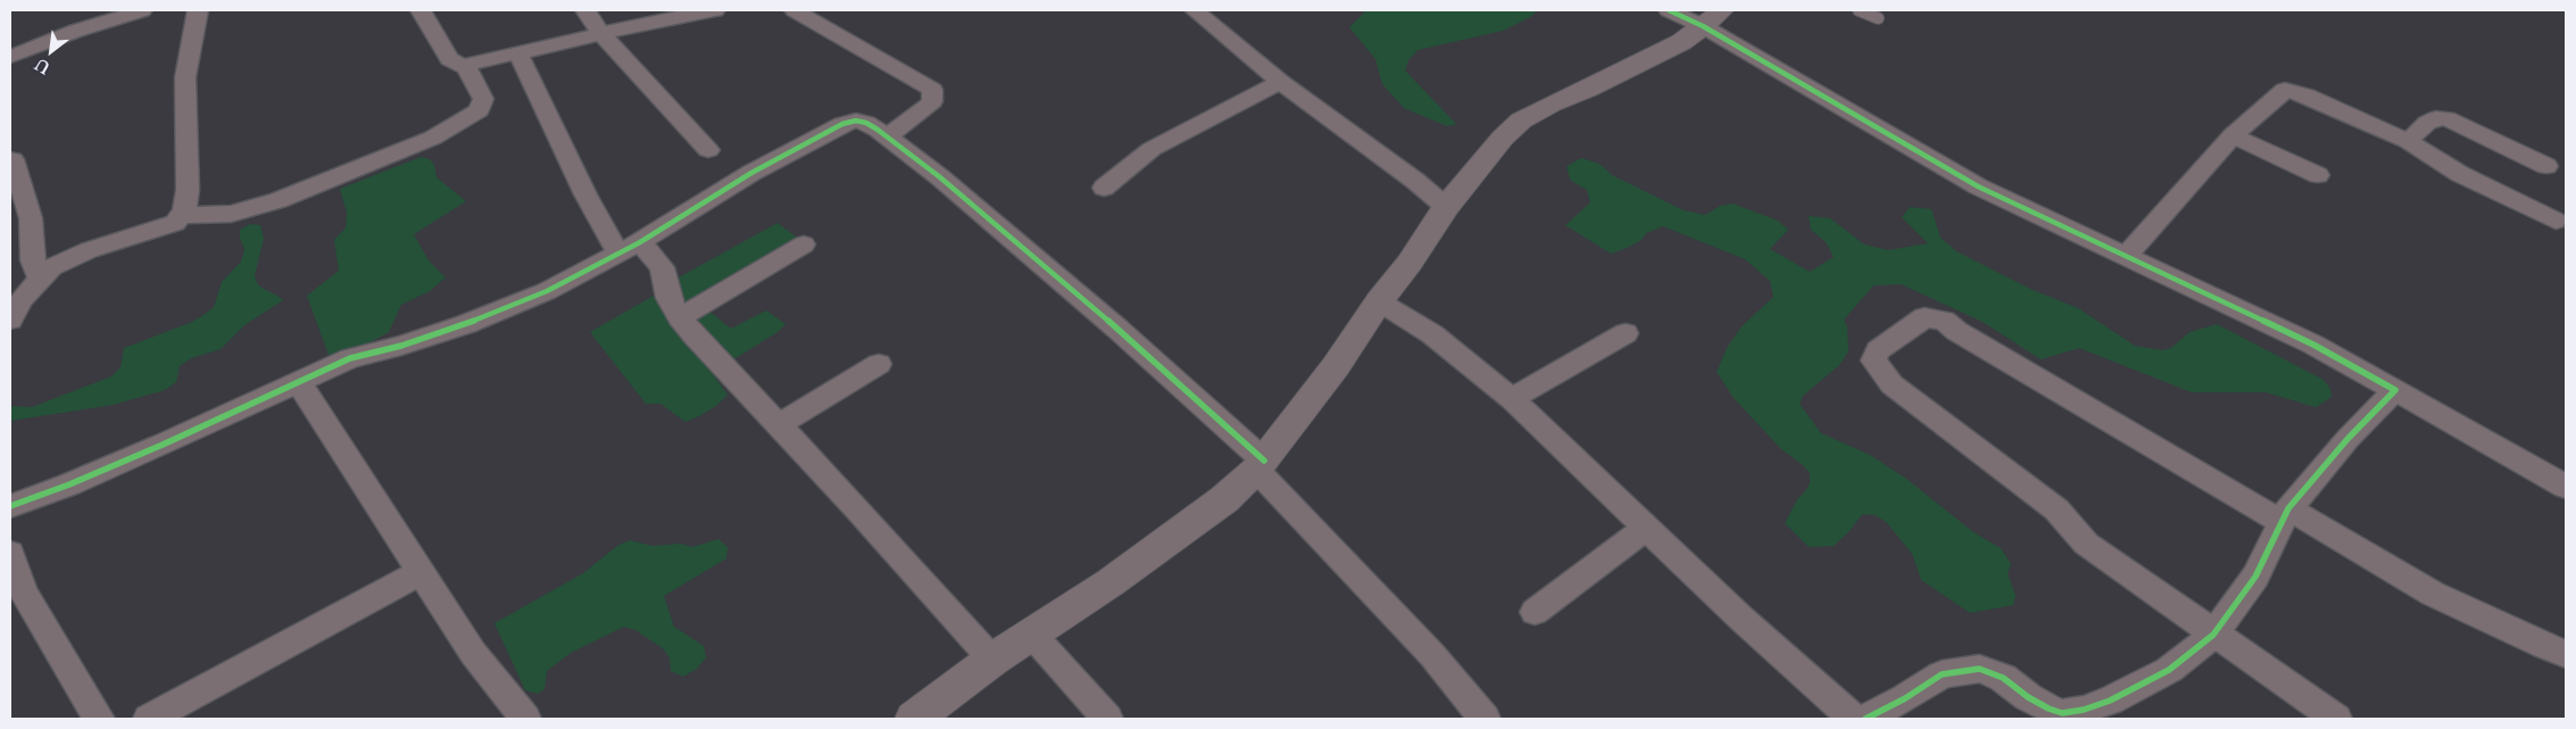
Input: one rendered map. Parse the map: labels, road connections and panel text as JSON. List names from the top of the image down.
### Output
{
  "north": "bottom left"
}
